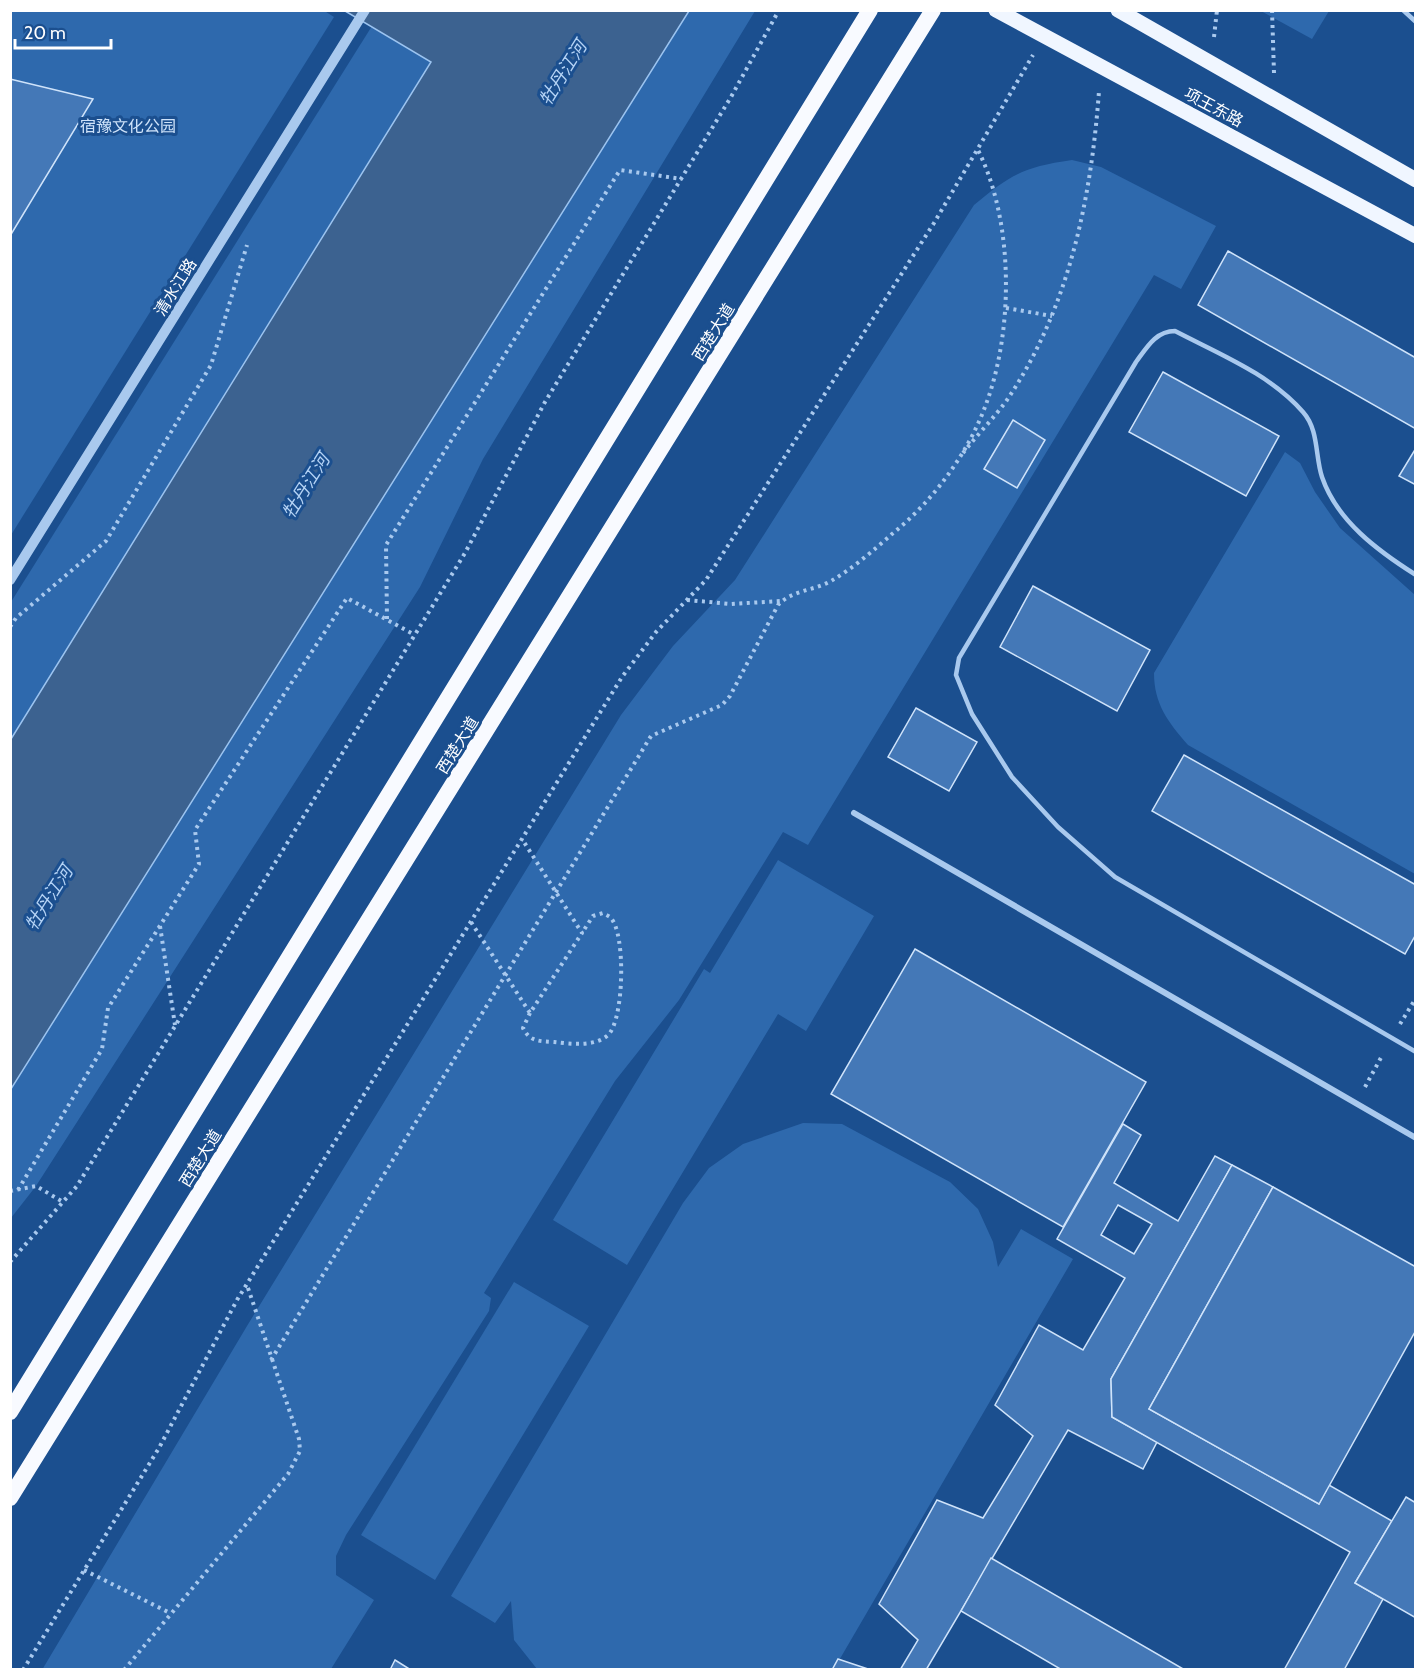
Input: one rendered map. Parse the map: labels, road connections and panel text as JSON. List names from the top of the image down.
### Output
{
  "streets": {
    "highway": ["西楚大道"],
    "main road": ["项王东路"],
    "street": ["清水江路"]
  },
  "water": ["牡丹江河"],
  "parks": ["宿豫文化公园"],
  "scale_bar": "20 m"
}
